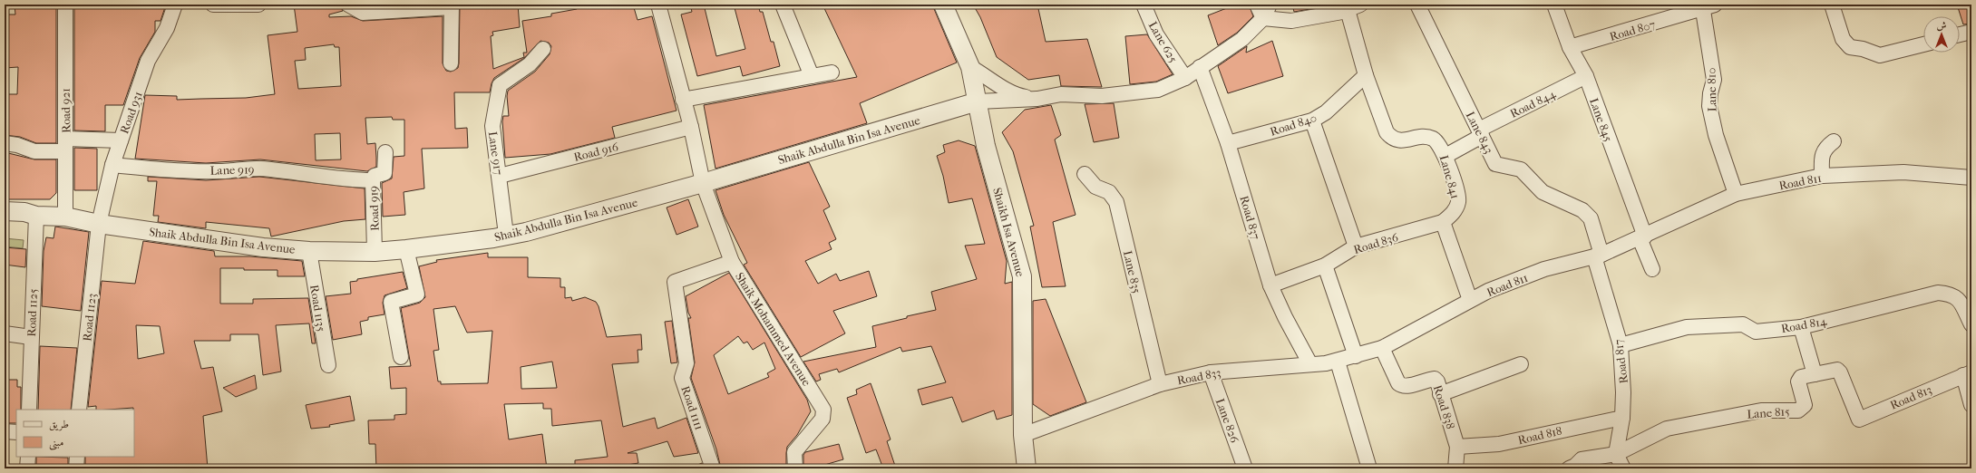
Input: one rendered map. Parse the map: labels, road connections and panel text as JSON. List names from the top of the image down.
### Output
{
  "streets": {
    "street": [
      "Road 807",
      "Lane 625",
      "Lane 810",
      "Road 844",
      "Road 921",
      "Road 931",
      "Lane 845",
      "Road 840",
      "Lane 843",
      "Shaik Abdulla Bin Isa Avenue",
      "Road 916",
      "Lane 917",
      "Lane 919",
      "Lane 841",
      "Road 811",
      "Road 919",
      "Road 837",
      "Shaikh Isa Avenue",
      "Road 836",
      "Lane 835",
      "Road 1135",
      "Road 1125",
      "Road 1123",
      "Road 814",
      "Shaik Mohammed Avenue",
      "Road 817",
      "Road 833",
      "Road 813",
      "Road 838",
      "Road 1111",
      "Lane 815",
      "Lane 826",
      "Road 818"
    ]
  },
  "crossings": [
    ["Road 807", "Lane 810"],
    ["Road 807", "Lane 845"],
    ["Lane 810", "Road 811"],
    ["Road 844", "Lane 845"],
    ["Road 844", "Lane 843"],
    ["Road 844", "Lane 841"],
    ["Road 921", "Shaik Abdulla Bin Isa Avenue"],
    ["Road 931", "Shaik Abdulla Bin Isa Avenue"],
    ["Road 931", "Lane 919"],
    ["Road 931", "Road 1123"],
    ["Lane 845", "Road 811"],
    ["Road 840", "Lane 841"],
    ["Road 840", "Road 837"],
    ["Lane 843", "Road 811"],
    ["Lane 843", "Road 817"],
    ["Shaik Abdulla Bin Isa Avenue", "Lane 917"],
    ["Shaik Abdulla Bin Isa Avenue", "Road 919"],
    ["Shaik Abdulla Bin Isa Avenue", "Shaikh Isa Avenue"],
    ["Shaik Abdulla Bin Isa Avenue", "Road 1135"],
    ["Shaik Abdulla Bin Isa Avenue", "Road 1125"],
    ["Shaik Abdulla Bin Isa Avenue", "Road 1123"],
    ["Shaik Abdulla Bin Isa Avenue", "Shaik Mohammed Avenue"],
    ["Road 916", "Lane 917"],
    ["Lane 919", "Road 919"],
    ["Lane 841", "Road 836"],
    ["Road 811", "Road 817"],
    ["Road 811", "Road 833"],
    ["Road 811", "Road 838"],
    ["Road 837", "Road 836"],
    ["Road 837", "Road 833"],
    ["Shaikh Isa Avenue", "Road 833"],
    ["Lane 835", "Road 833"],
    ["Road 814", "Road 817"],
    ["Shaik Mohammed Avenue", "Road 1111"],
    ["Road 817", "Lane 815"],
    ["Road 817", "Road 818"],
    ["Road 833", "Road 838"],
    ["Road 833", "Lane 826"],
    ["Road 813", "Lane 815"],
    ["Road 838", "Road 818"]
  ],
  "legend": ["طريق", "مبنى"],
  "north": "top"
}
